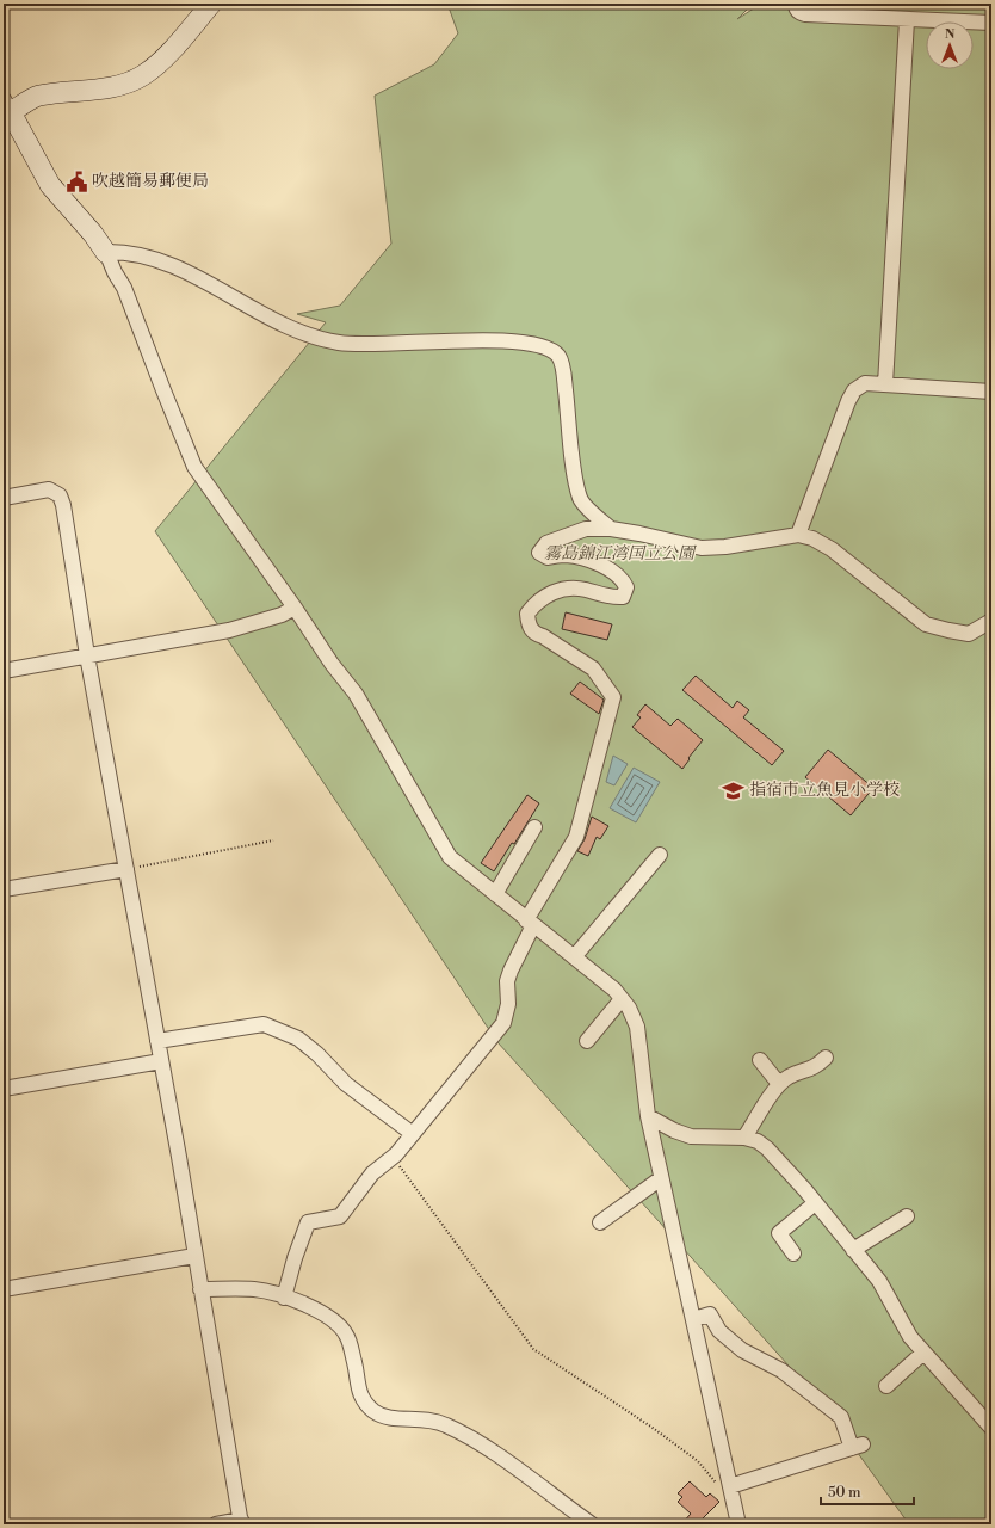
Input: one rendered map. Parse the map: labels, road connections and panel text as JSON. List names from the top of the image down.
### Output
{
  "parks": ["霧島錦江湾国立公園"],
  "places": {
    "public building": ["吹越簡易郵便局"],
    "school or university": ["指宿市立魚見小学校"]
  },
  "scale_bar": "50 m",
  "north": "top"
}
